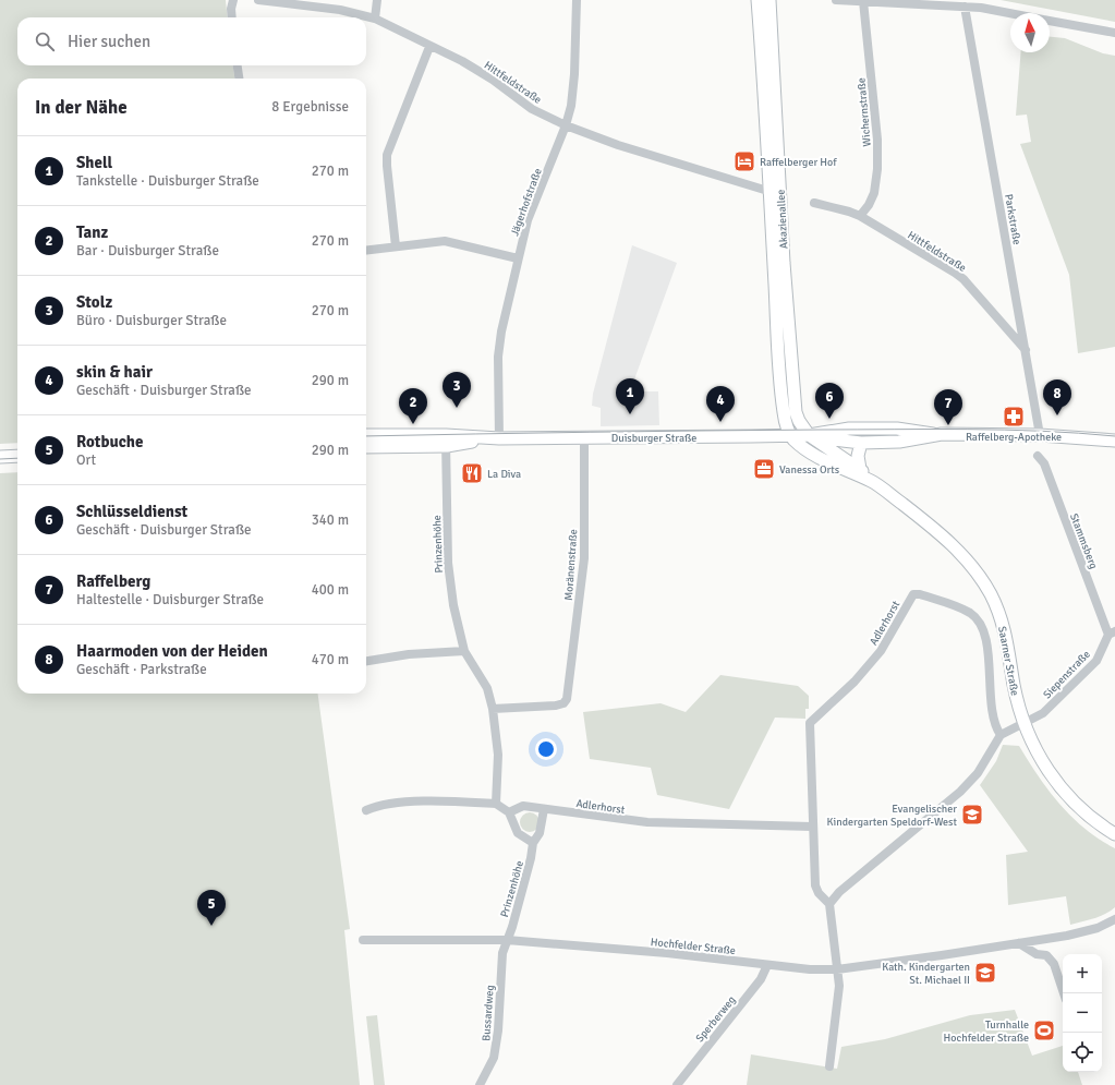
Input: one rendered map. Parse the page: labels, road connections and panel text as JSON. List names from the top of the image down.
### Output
{
  "streets": {
    "main road": ["Akazienallee", "Duisburger Straße", "Saarner Straße"],
    "street": [
      "Hittfeldstraße",
      "Wichernstraße",
      "Jägerhofstraße",
      "Parkstraße",
      "Stammsberg",
      "Prinzenhöhe",
      "Moränenstraße",
      "Adlerhorst",
      "Siepenstraße",
      "Hochfelder Straße",
      "Bussardweg",
      "Sperberweg"
    ]
  },
  "crossings": [
    ["Hittfeldstraße", "Wichernstraße"],
    ["Hittfeldstraße", "Jägerhofstraße"],
    ["Hittfeldstraße", "Akazienallee"],
    ["Hittfeldstraße", "Parkstraße"],
    ["Jägerhofstraße", "Duisburger Straße"],
    ["Akazienallee", "Duisburger Straße"],
    ["Akazienallee", "Saarner Straße"],
    ["Parkstraße", "Duisburger Straße"],
    ["Duisburger Straße", "Prinzenhöhe"],
    ["Duisburger Straße", "Moränenstraße"],
    ["Duisburger Straße", "Saarner Straße"],
    ["Stammsberg", "Siepenstraße"],
    ["Prinzenhöhe", "Moränenstraße"],
    ["Prinzenhöhe", "Adlerhorst"],
    ["Prinzenhöhe", "Hochfelder Straße"],
    ["Prinzenhöhe", "Bussardweg"],
    ["Adlerhorst", "Siepenstraße"],
    ["Saarner Straße", "Siepenstraße"],
    ["Hochfelder Straße", "Bussardweg"],
    ["Hochfelder Straße", "Sperberweg"]
  ],
  "places": {
    "hotel": ["Raffelberger Hof"],
    "pharmacy": ["Raffelberg-Apotheke"],
    "office": ["Vanessa Orts"],
    "restaurant": ["La Diva"],
    "school or university": ["Evangelischer Kindergarten Speldorf-West", "Kath. Kindergarten St. Michael II"],
    "sports": ["Turnhalle Hochfelder Straße"]
  },
  "north": "top",
  "page": {
    "search": "Hier suchen",
    "heading": ["In der Nähe", "8 Ergebnisse"],
    "list": [
      {
        "mark": "1",
        "name": "Shell",
        "note": "Tankstelle · Duisburger Straße",
        "value": "270 m"
      },
      {
        "mark": "2",
        "name": "Tanz",
        "note": "Bar · Duisburger Straße",
        "value": "270 m"
      },
      {
        "mark": "3",
        "name": "Stolz",
        "note": "Büro · Duisburger Straße",
        "value": "270 m"
      },
      {
        "mark": "4",
        "name": "skin & hair",
        "note": "Geschäft · Duisburger Straße",
        "value": "290 m"
      },
      {
        "mark": "5",
        "name": "Rotbuche",
        "note": "Ort",
        "value": "290 m"
      },
      {
        "mark": "6",
        "name": "Schlüsseldienst",
        "note": "Geschäft · Duisburger Straße",
        "value": "340 m"
      },
      {
        "mark": "7",
        "name": "Raffelberg",
        "note": "Haltestelle · Duisburger Straße",
        "value": "400 m"
      },
      {
        "mark": "8",
        "name": "Haarmoden von der Heiden",
        "note": "Geschäft · Parkstraße",
        "value": "470 m"
      }
    ],
    "pins": [
      "3",
      "1",
      "8",
      "6",
      "4",
      "2",
      "7",
      "5"
    ],
    "map_buttons": ["+", "−"]
  }
}
